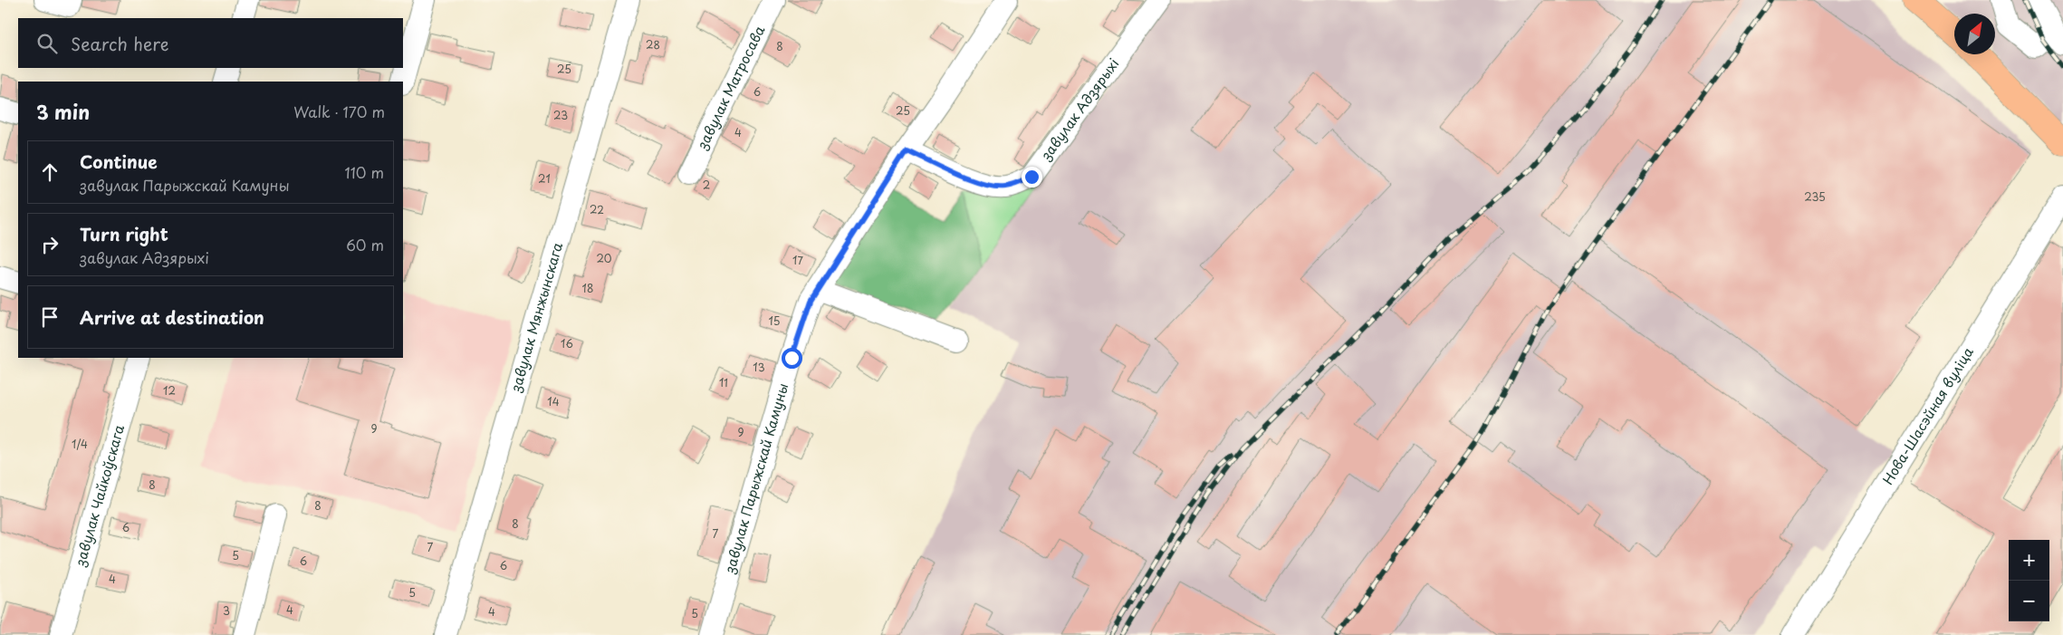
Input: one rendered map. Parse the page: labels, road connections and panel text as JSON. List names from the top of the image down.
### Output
{
  "streets": {
    "street": [
      "завулак Матросава",
      "завулак Адзярыхі",
      "завулак Мянжынскага",
      "Нова-Шасэйная вуліца",
      "завулак Парыжскай Камуны",
      "завулак Чайкоўскага"
    ]
  },
  "crossings": [
    ["завулак Адзярыхі", "завулак Парыжскай Камуны"]
  ],
  "house_numbers": [
    "28",
    "8",
    "25",
    "6",
    "25",
    "23",
    "4",
    "21",
    "2",
    "235",
    "22",
    "20",
    "17",
    "18",
    "15",
    "16",
    "13",
    "11",
    "12",
    "14",
    "9",
    "9",
    "1/4",
    "8",
    "8",
    "8",
    "6",
    "7",
    "7",
    "5",
    "6",
    "6",
    "4",
    "5",
    "4",
    "3",
    "4",
    "5"
  ],
  "north": "top right",
  "page": {
    "search": "Search here",
    "heading": ["3 min", "Walk · 170 m"],
    "list": [
      ["Continue", "завулак Парыжскай Камуны", "110 m"],
      ["Turn right", "завулак Адзярыхі", "60 m"],
      "Arrive at destination"
    ],
    "map_buttons": ["+", "−"]
  }
}
